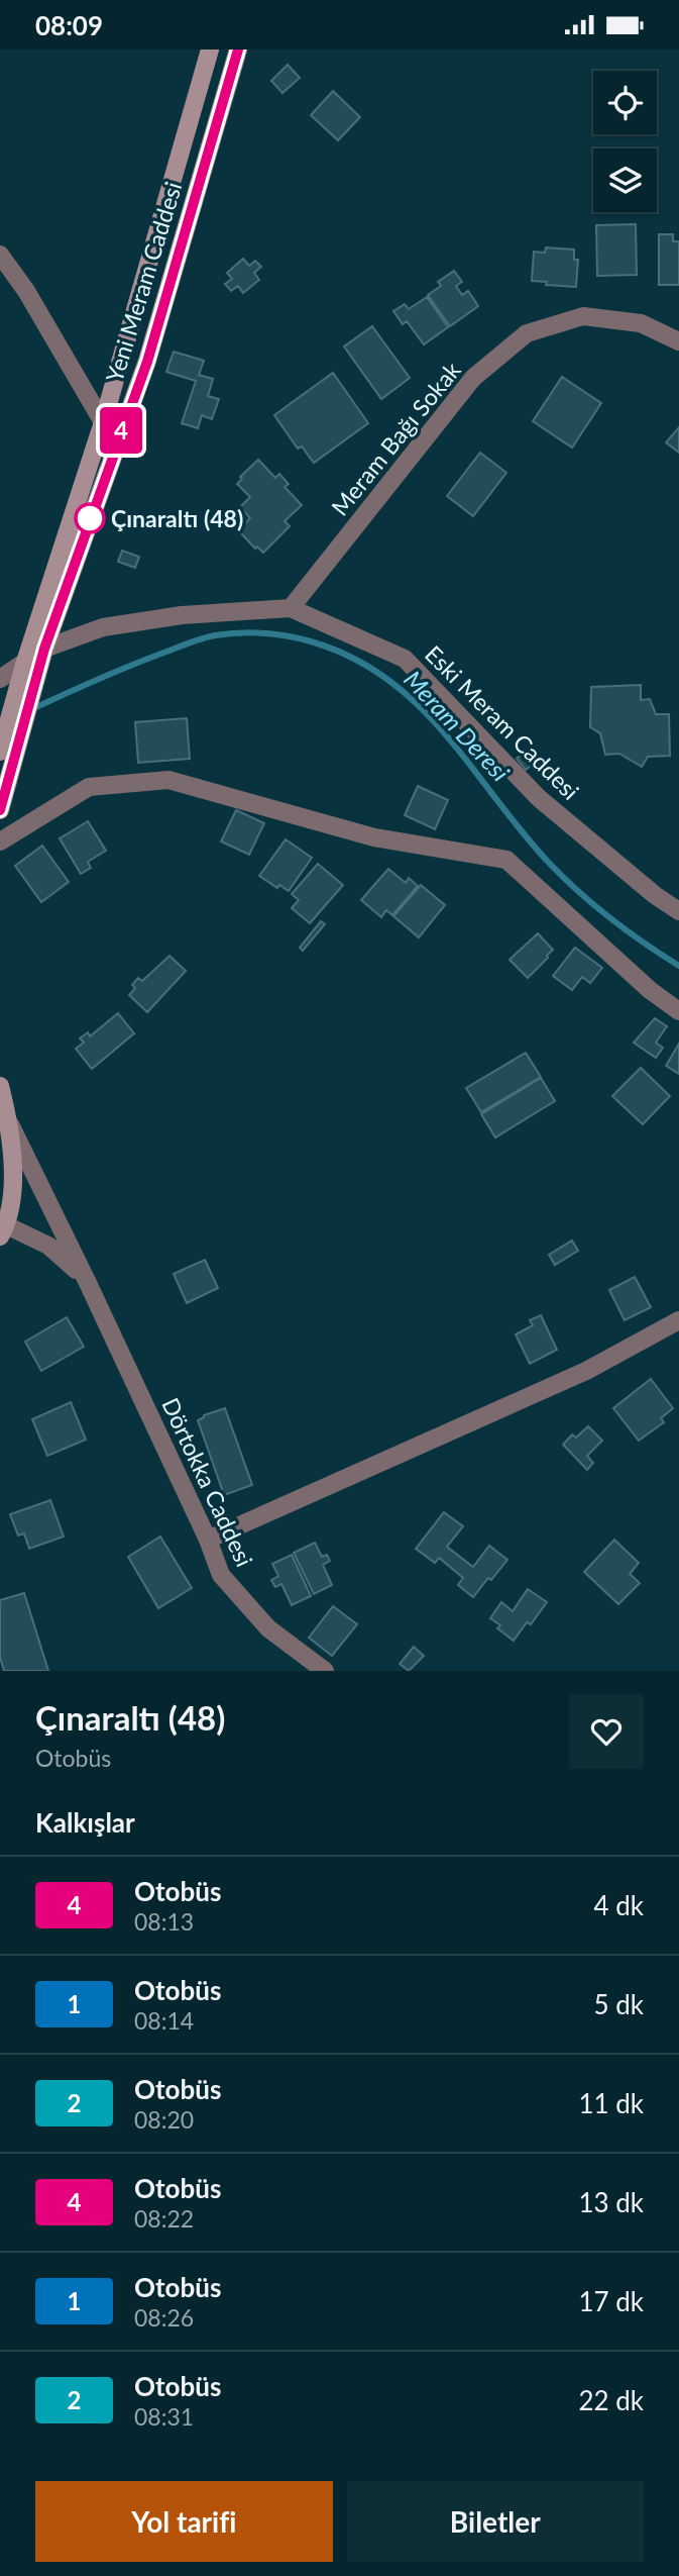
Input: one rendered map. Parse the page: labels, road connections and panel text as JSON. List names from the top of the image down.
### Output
{
  "streets": {
    "main road": ["Yeni Meram Caddesi"],
    "street": ["Meram Bağı Sokak", "Eski Meram Caddesi", "Dörtokka Caddesi"]
  },
  "crossings": [
    ["Yeni Meram Caddesi", "Eski Meram Caddesi"],
    ["Meram Bağı Sokak", "Eski Meram Caddesi"]
  ],
  "water": ["Meram Deresi"],
  "places": ["Çınaraltı (48)"],
  "lines": ["bus line 4"],
  "page": {
    "status": "08:09",
    "on_map": "4",
    "heading": [
      ["Çınaraltı (48)", "Otobüs"],
      "Kalkışlar"
    ],
    "list": [
      {
        "mark": "4",
        "name": "Otobüs",
        "note": "08:13",
        "value": "4 dk"
      },
      {
        "mark": "1",
        "name": "Otobüs",
        "note": "08:14",
        "value": "5 dk"
      },
      {
        "mark": "2",
        "name": "Otobüs",
        "note": "08:20",
        "value": "11 dk"
      },
      {
        "mark": "4",
        "name": "Otobüs",
        "note": "08:22",
        "value": "13 dk"
      },
      {
        "mark": "1",
        "name": "Otobüs",
        "note": "08:26",
        "value": "17 dk"
      },
      {
        "mark": "2",
        "name": "Otobüs",
        "note": "08:31",
        "value": "22 dk"
      }
    ],
    "buttons": ["Yol tarifi", "Biletler"]
  }
}
